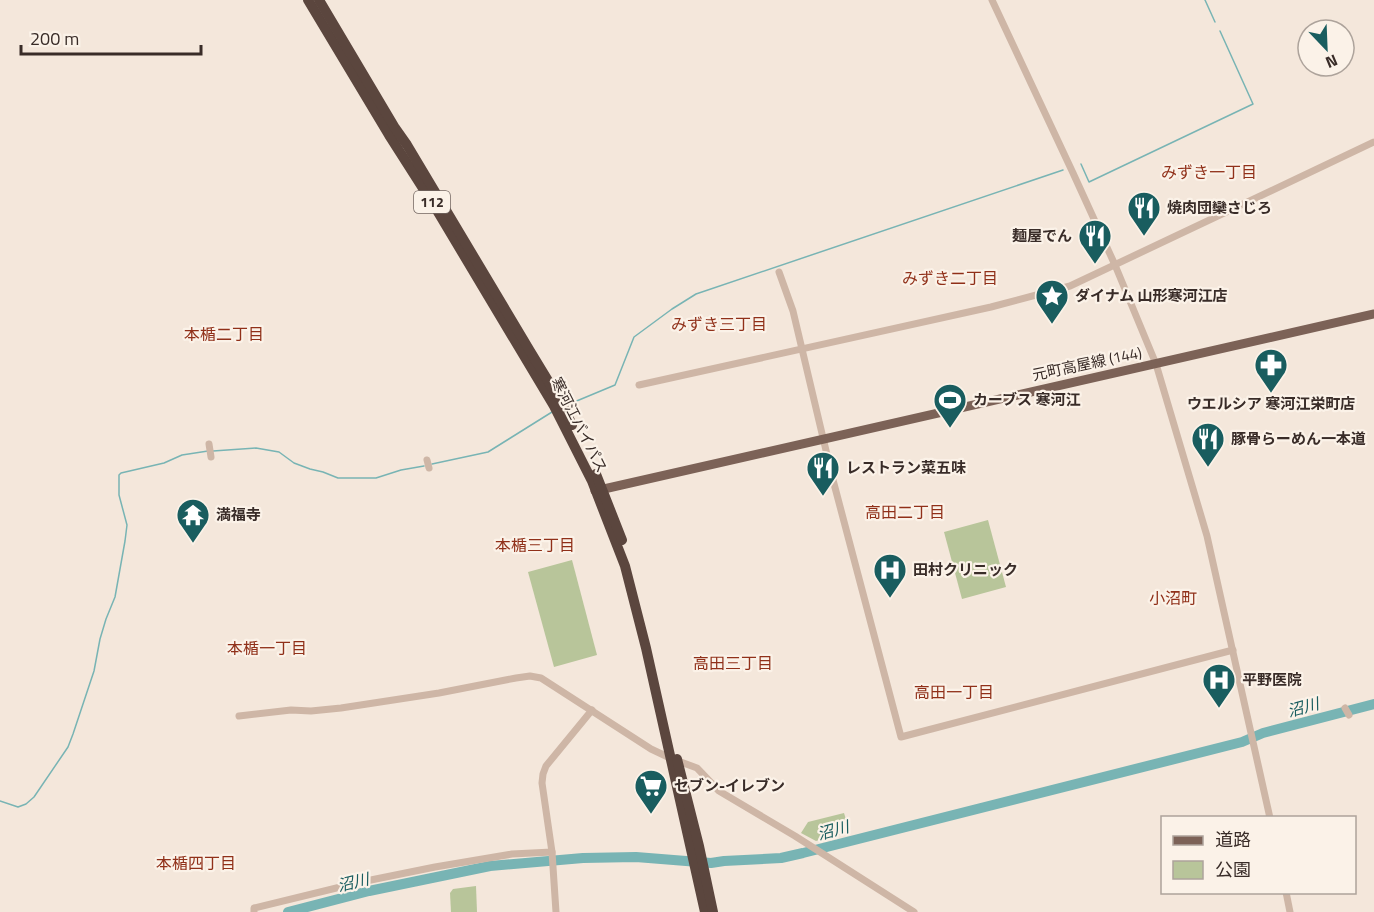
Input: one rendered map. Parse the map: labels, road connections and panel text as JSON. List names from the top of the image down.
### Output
{
  "streets": {
    "highway": ["112", "寒河江バイパス"],
    "main road": ["元町高屋線 (144)"]
  },
  "crossings": [
    ["元町高屋線 (144)", "寒河江バイパス"]
  ],
  "districts": [
    "みずき一丁目",
    "みずき二丁目",
    "みずき三丁目",
    "本楯二丁目",
    "高田二丁目",
    "本楯三丁目",
    "小沼町",
    "本楯一丁目",
    "高田三丁目",
    "高田一丁目",
    "本楯四丁目"
  ],
  "water": ["沼川"],
  "places": {
    "restaurant": [
      "焼肉団欒さじろ",
      "麺屋でん",
      "豚骨らーめん一本道",
      "レストラン菜五味"
    ],
    "place": ["ダイナム 山形寒河江店"],
    "pharmacy": ["ウエルシア 寒河江栄町店"],
    "sports": ["カーブス 寒河江"],
    "temple": ["満福寺"],
    "hospital": ["田村クリニック", "平野医院"],
    "supermarket": ["セブン-イレブン"]
  },
  "legend": ["道路", "公園"],
  "scale_bar": "200 m",
  "north": "bottom right"
}
